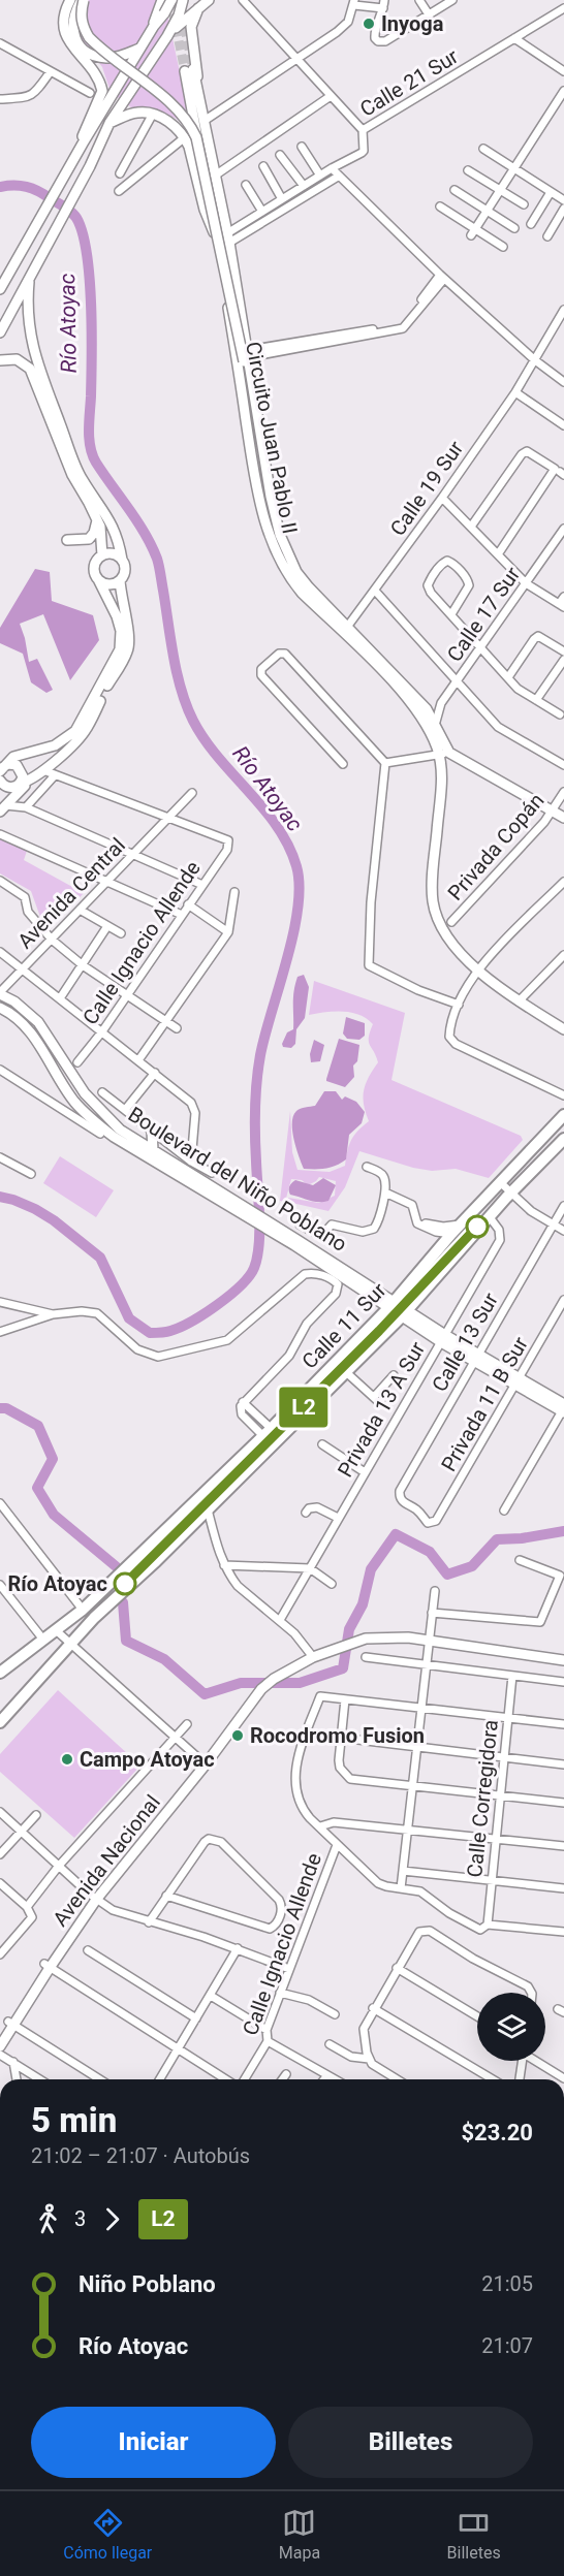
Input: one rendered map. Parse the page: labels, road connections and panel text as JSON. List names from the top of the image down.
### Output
{
  "streets": {
    "main road": [
      "Circuito Juan Pablo II",
      "Boulevard del Niño Poblano",
      "Calle 11 Sur",
      "Avenida Nacional"
    ],
    "street": [
      "Calle 21 Sur",
      "Calle 19 Sur",
      "Calle 17 Sur",
      "Privada Copán",
      "Avenida Central",
      "Calle Ignacio Allende",
      "Calle 13 Sur",
      "Privada 11 B Sur",
      "Privada 13 A Sur",
      "Calle Corregidora"
    ]
  },
  "crossings": [
    ["Calle 21 Sur", "Circuito Juan Pablo II"],
    ["Circuito Juan Pablo II", "Calle 19 Sur"],
    ["Circuito Juan Pablo II", "Calle 17 Sur"],
    ["Avenida Central", "Calle Ignacio Allende"],
    ["Avenida Central", "Boulevard del Niño Poblano"],
    ["Calle Ignacio Allende", "Calle Corregidora"],
    ["Boulevard del Niño Poblano", "Calle 11 Sur"],
    ["Boulevard del Niño Poblano", "Calle 13 Sur"],
    ["Boulevard del Niño Poblano", "Privada 11 B Sur"],
    ["Boulevard del Niño Poblano", "Privada 13 A Sur"],
    ["Calle 11 Sur", "Privada 13 A Sur"],
    ["Calle 13 Sur", "Privada 11 B Sur"]
  ],
  "water": ["Río Atoyac"],
  "places": [
    "Inyoga",
    "Río Atoyac",
    "Rocodromo Fusion",
    "Campo Atoyac"
  ],
  "lines": ["bus line L2"],
  "page": {
    "on_map": "L2",
    "heading": ["5 min", "21:02 – 21:07 · Autobús", "$23.20"],
    "legs": ["3", "L2"],
    "list": [
      {
        "name": "Niño Poblano",
        "value": "21:05"
      },
      {
        "name": "Río Atoyac",
        "value": "21:07"
      }
    ],
    "buttons": ["Iniciar", "Billetes"],
    "tabs": ["Cómo llegar", "Mapa", "Billetes"]
  }
}
